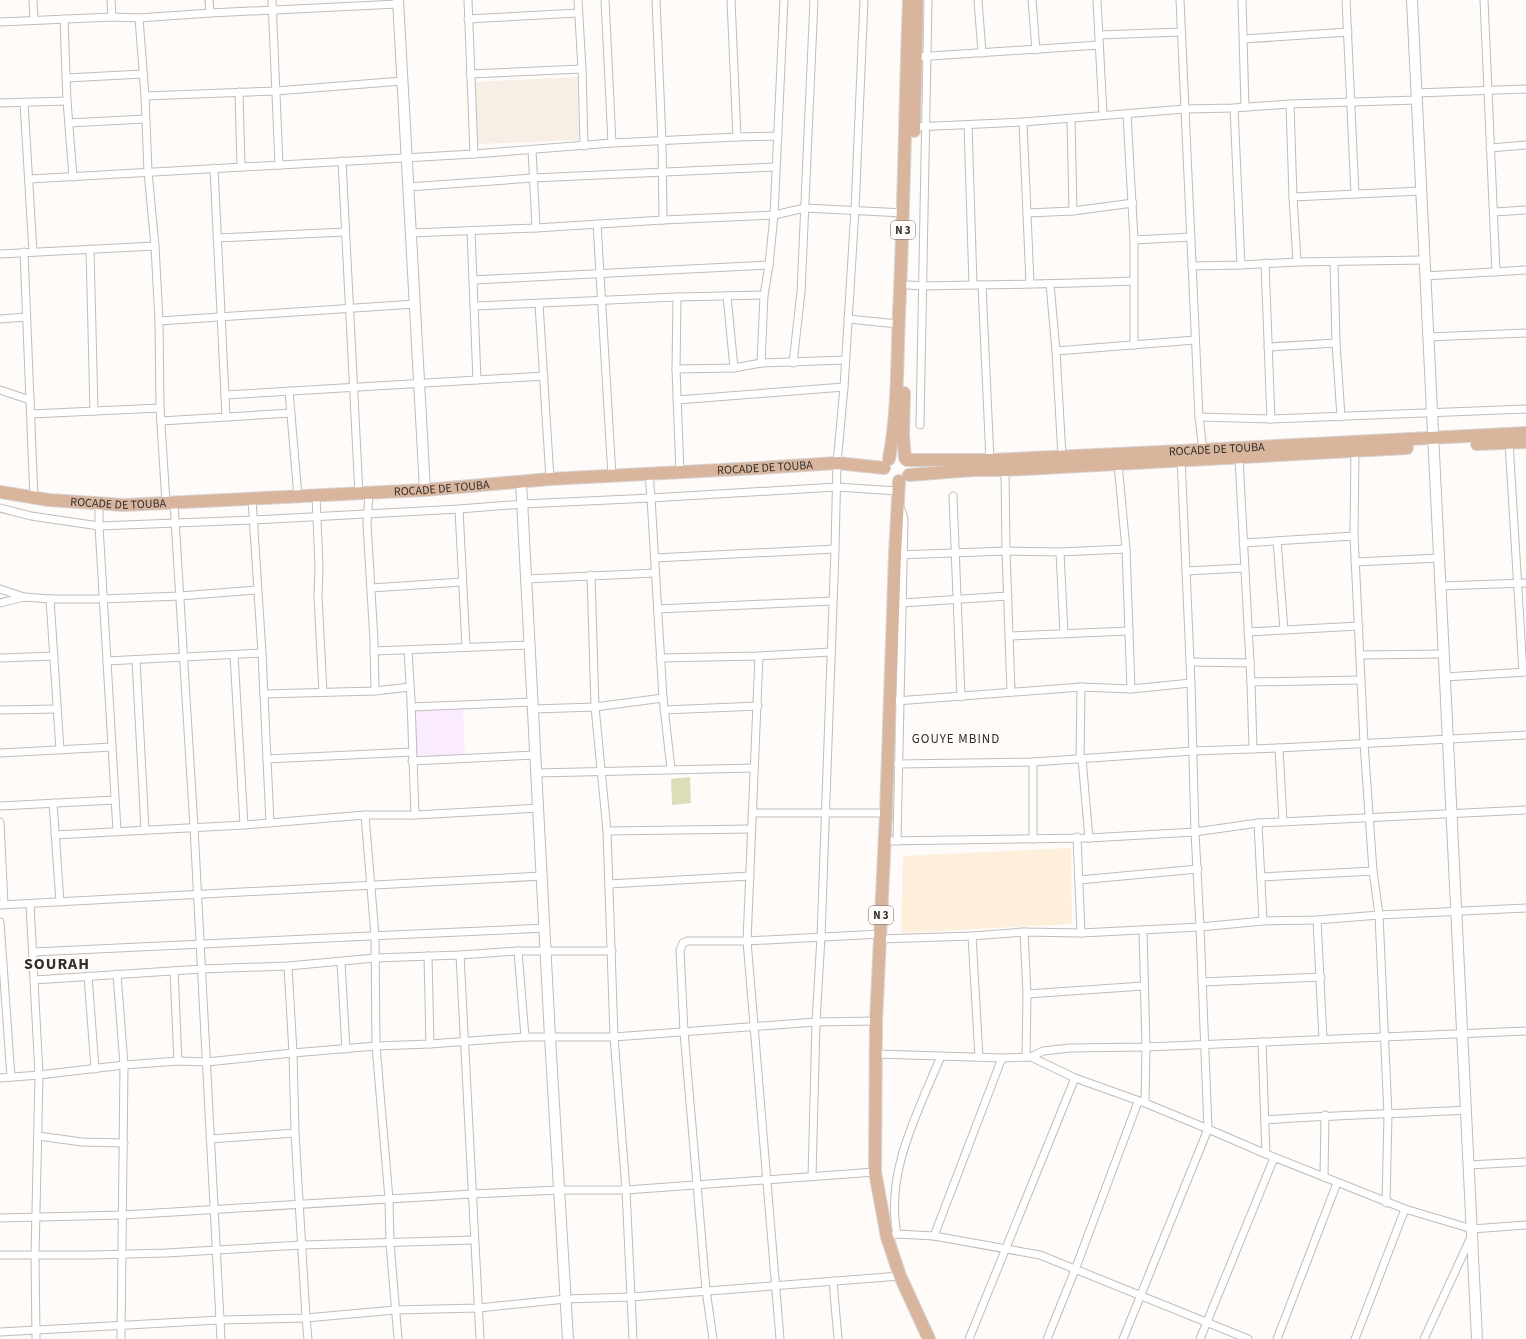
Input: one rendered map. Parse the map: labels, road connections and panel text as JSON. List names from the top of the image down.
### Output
{
  "streets": {
    "main road": ["N 3", "ROCADE DE TOUBA"]
  },
  "crossings": [
    ["N 3", "ROCADE DE TOUBA"]
  ],
  "districts": ["GOUYE MBIND", "SOURAH"]
}
